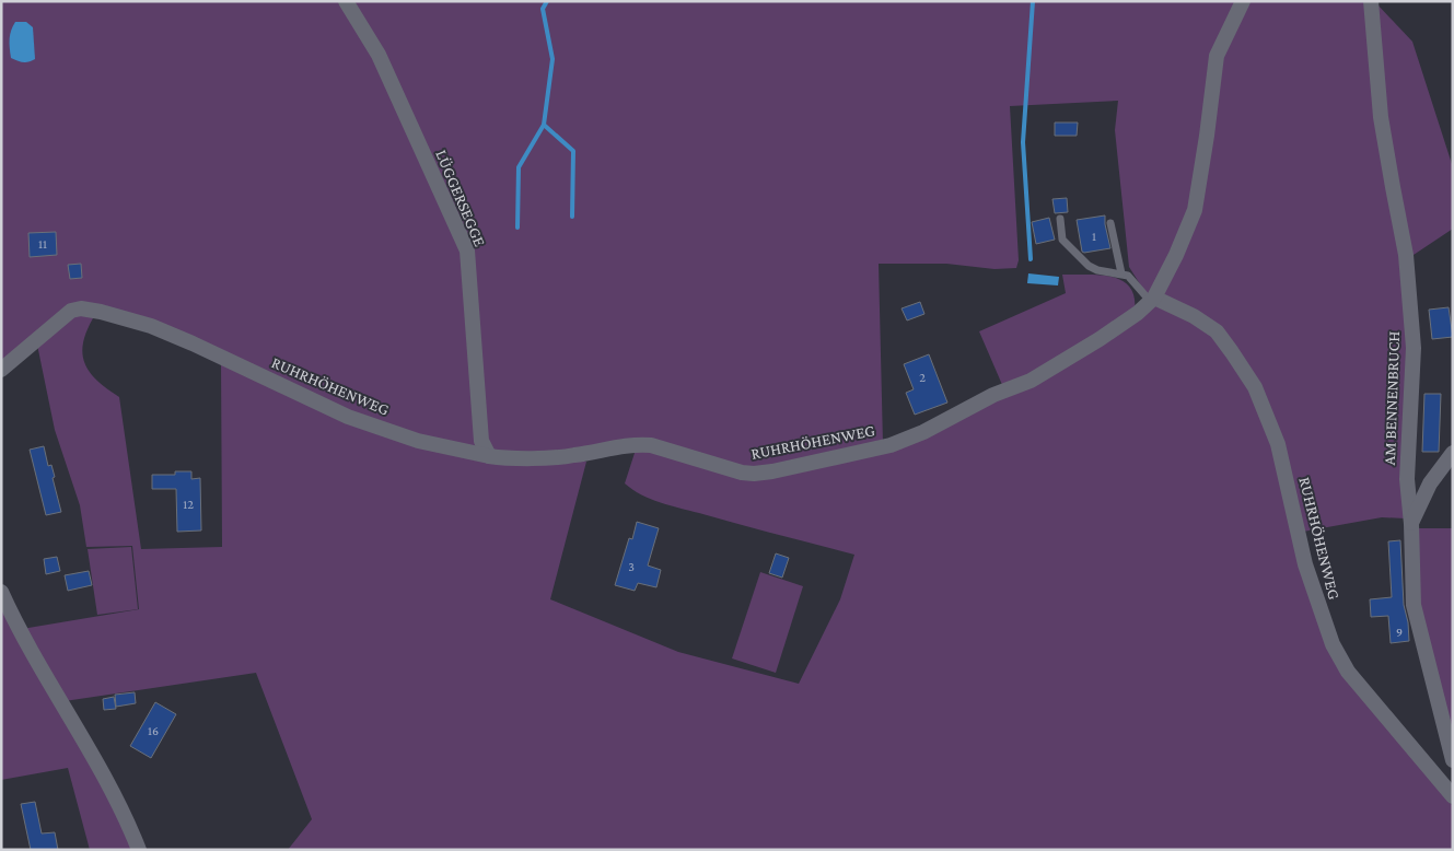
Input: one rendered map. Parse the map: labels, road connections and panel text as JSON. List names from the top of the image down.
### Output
{
  "streets": {
    "street": ["LÜGGERSEGGE", "RUHRHÖHENWEG", "AM BENNENBRUCH"]
  },
  "crossings": [
    ["LÜGGERSEGGE", "RUHRHÖHENWEG"]
  ],
  "house_numbers": [
    "1",
    "11",
    "2",
    "12",
    "3",
    "9",
    "16"
  ]
}
